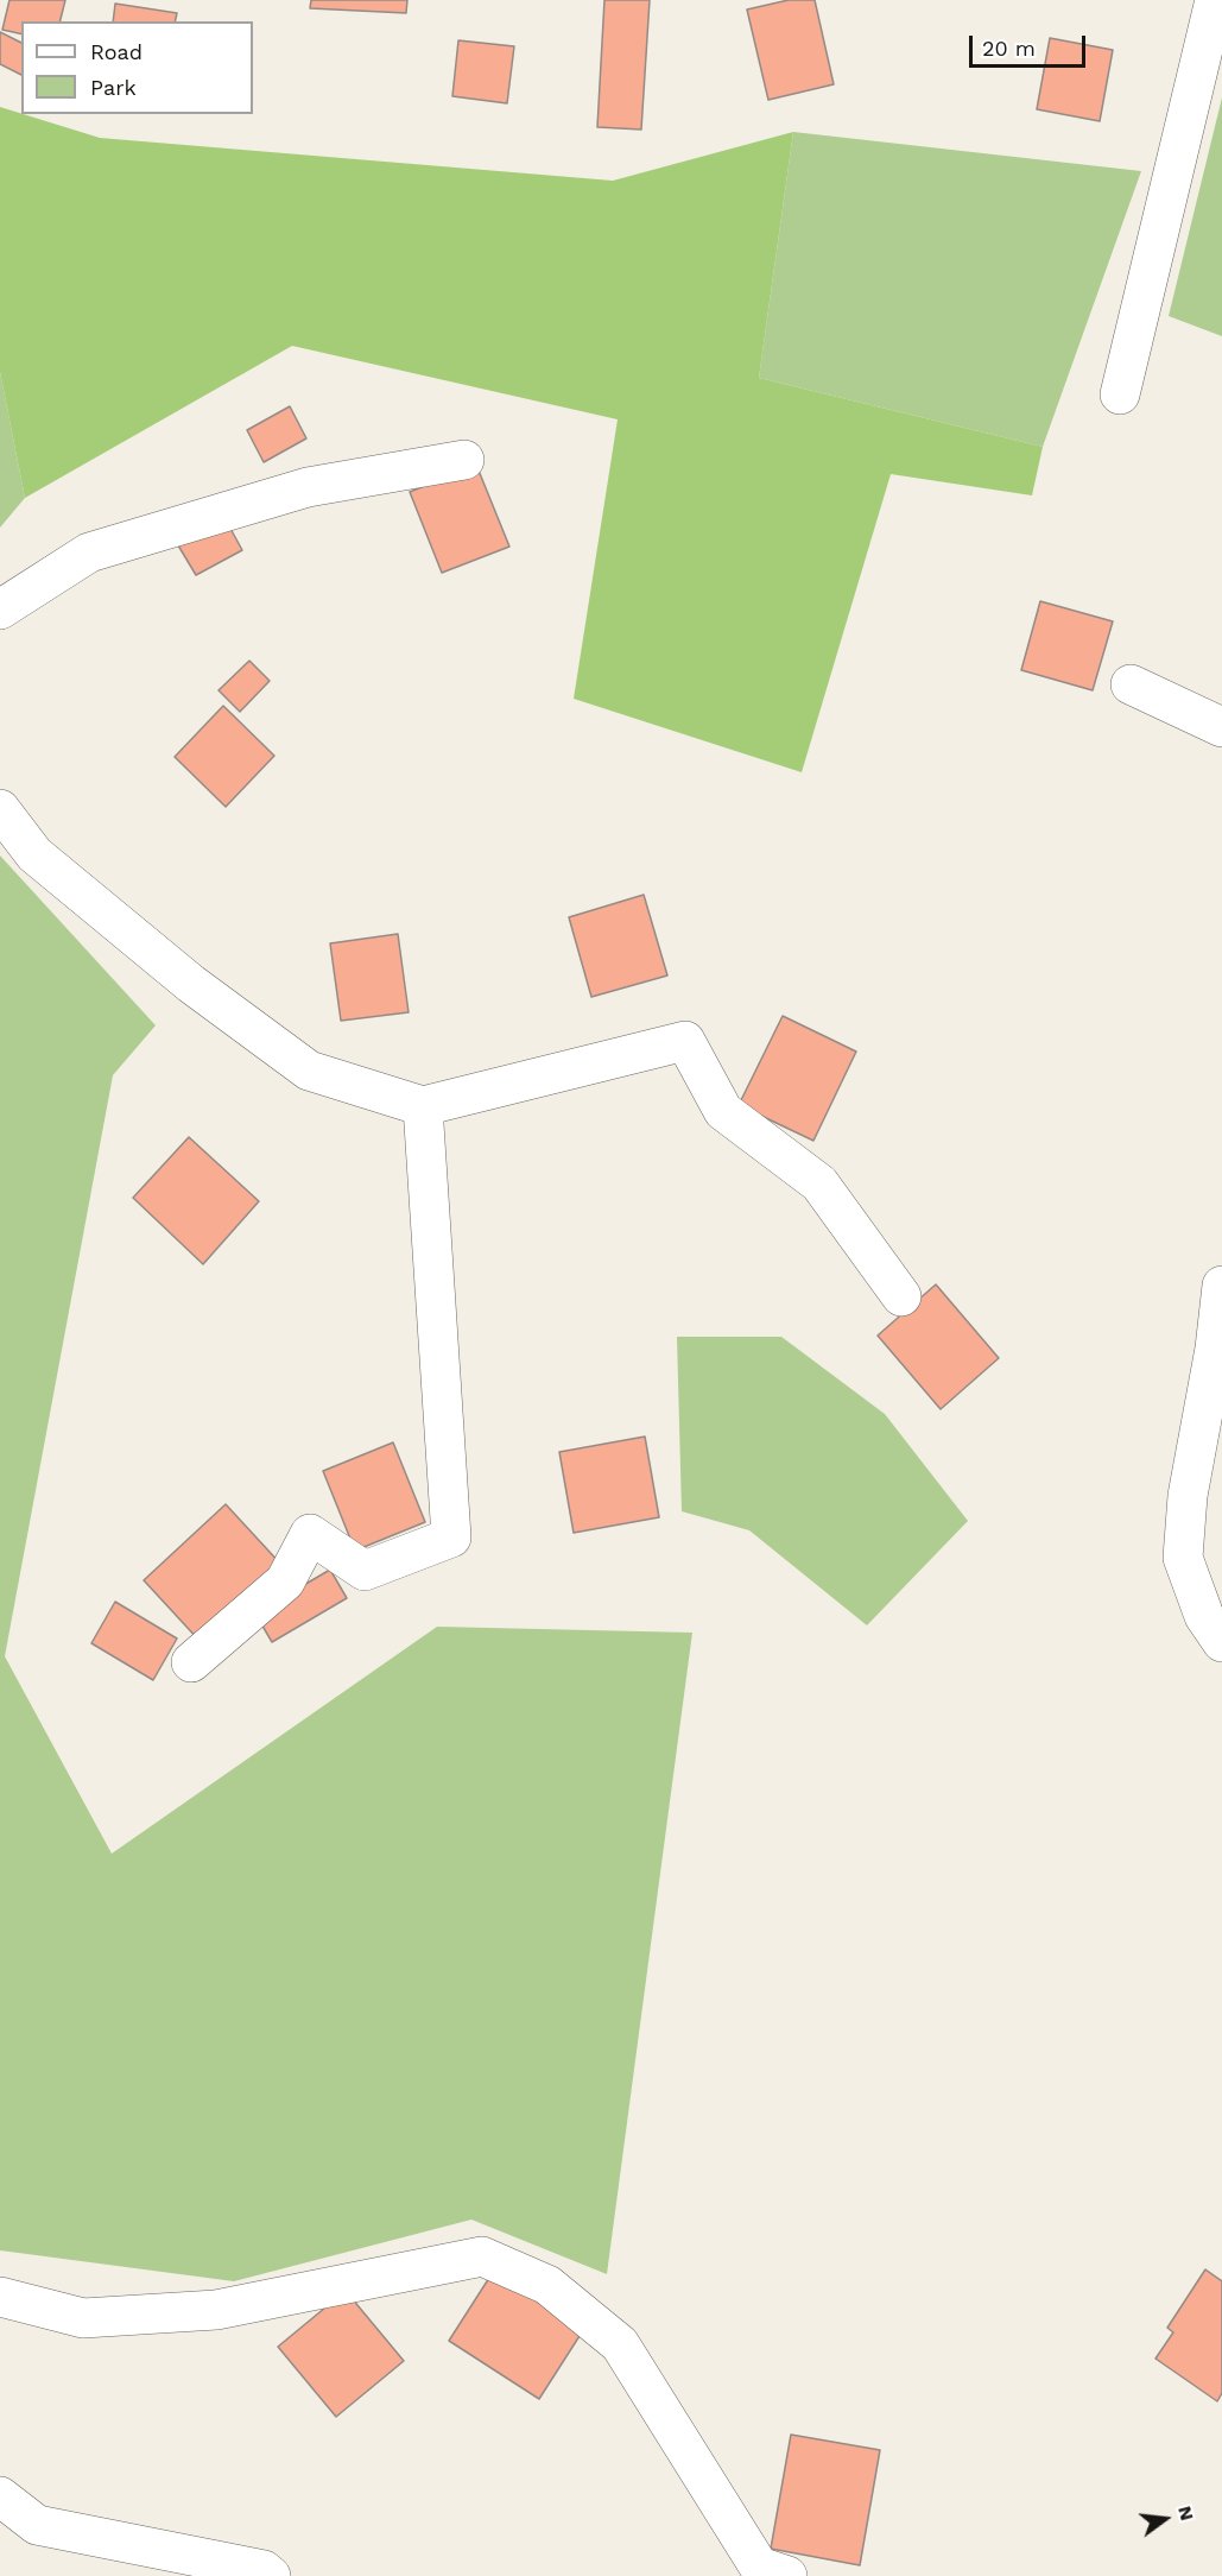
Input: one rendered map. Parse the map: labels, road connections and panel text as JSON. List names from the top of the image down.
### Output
{
  "legend": ["Road", "Park"],
  "scale_bar": "20 m",
  "north": "right"
}
